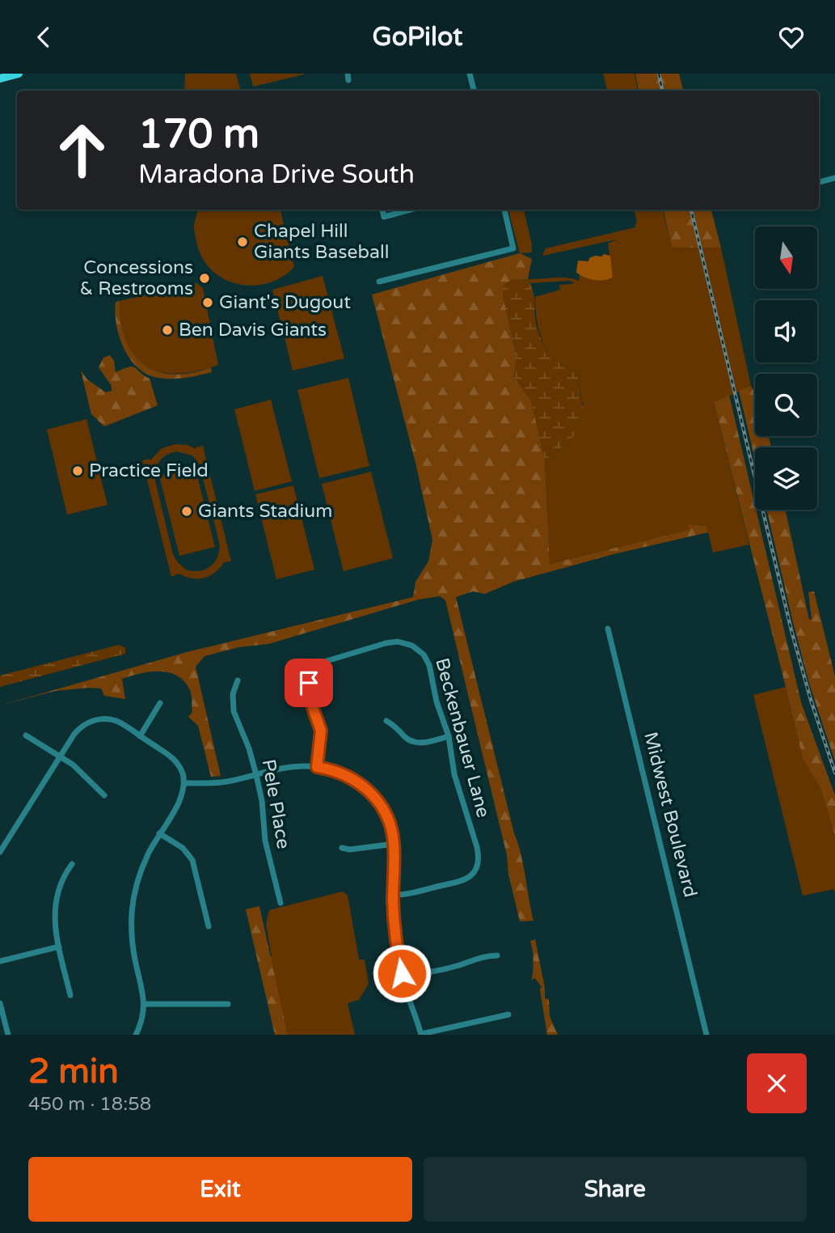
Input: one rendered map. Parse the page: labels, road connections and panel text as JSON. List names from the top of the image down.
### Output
{
  "streets": {
    "street": ["Beckenbauer Lane", "Pele Place", "Midwest Boulevard"]
  },
  "places": [
    "Chapel Hill Giants Baseball",
    "Concessions & Restrooms",
    "Giant's Dugout",
    "Ben Davis Giants",
    "Practice Field",
    "Giants Stadium"
  ],
  "north": "bottom",
  "page": {
    "header": "GoPilot",
    "turn": ["170 m", "Maradona Drive South"],
    "heading": ["2 min", "450 m · 18:58"],
    "buttons": ["Exit", "Share"]
  }
}
